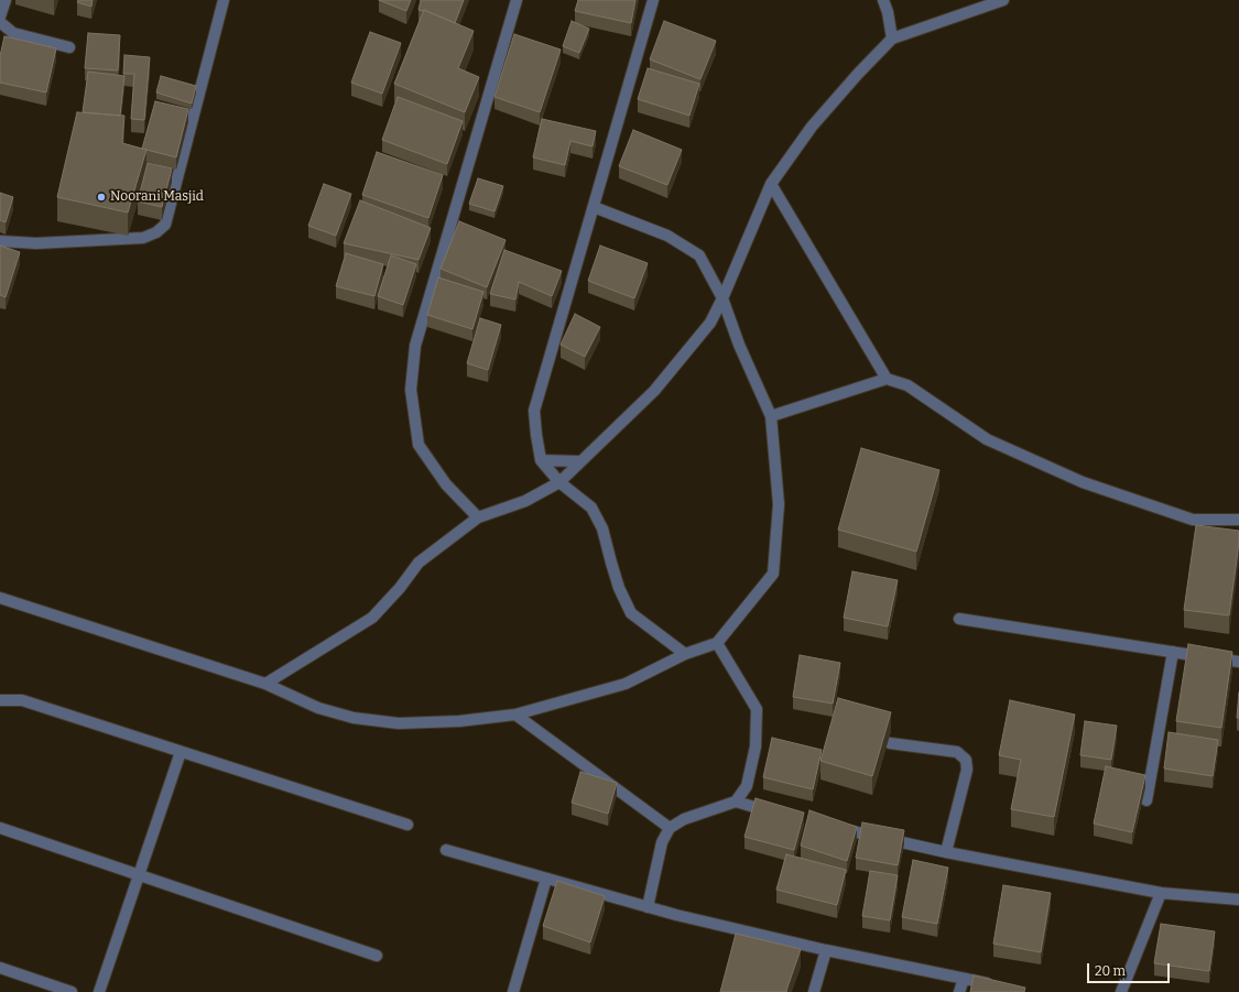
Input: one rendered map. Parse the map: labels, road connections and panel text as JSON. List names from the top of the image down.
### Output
{
  "places": ["Noorani Masjid"],
  "scale_bar": "20 m"
}
